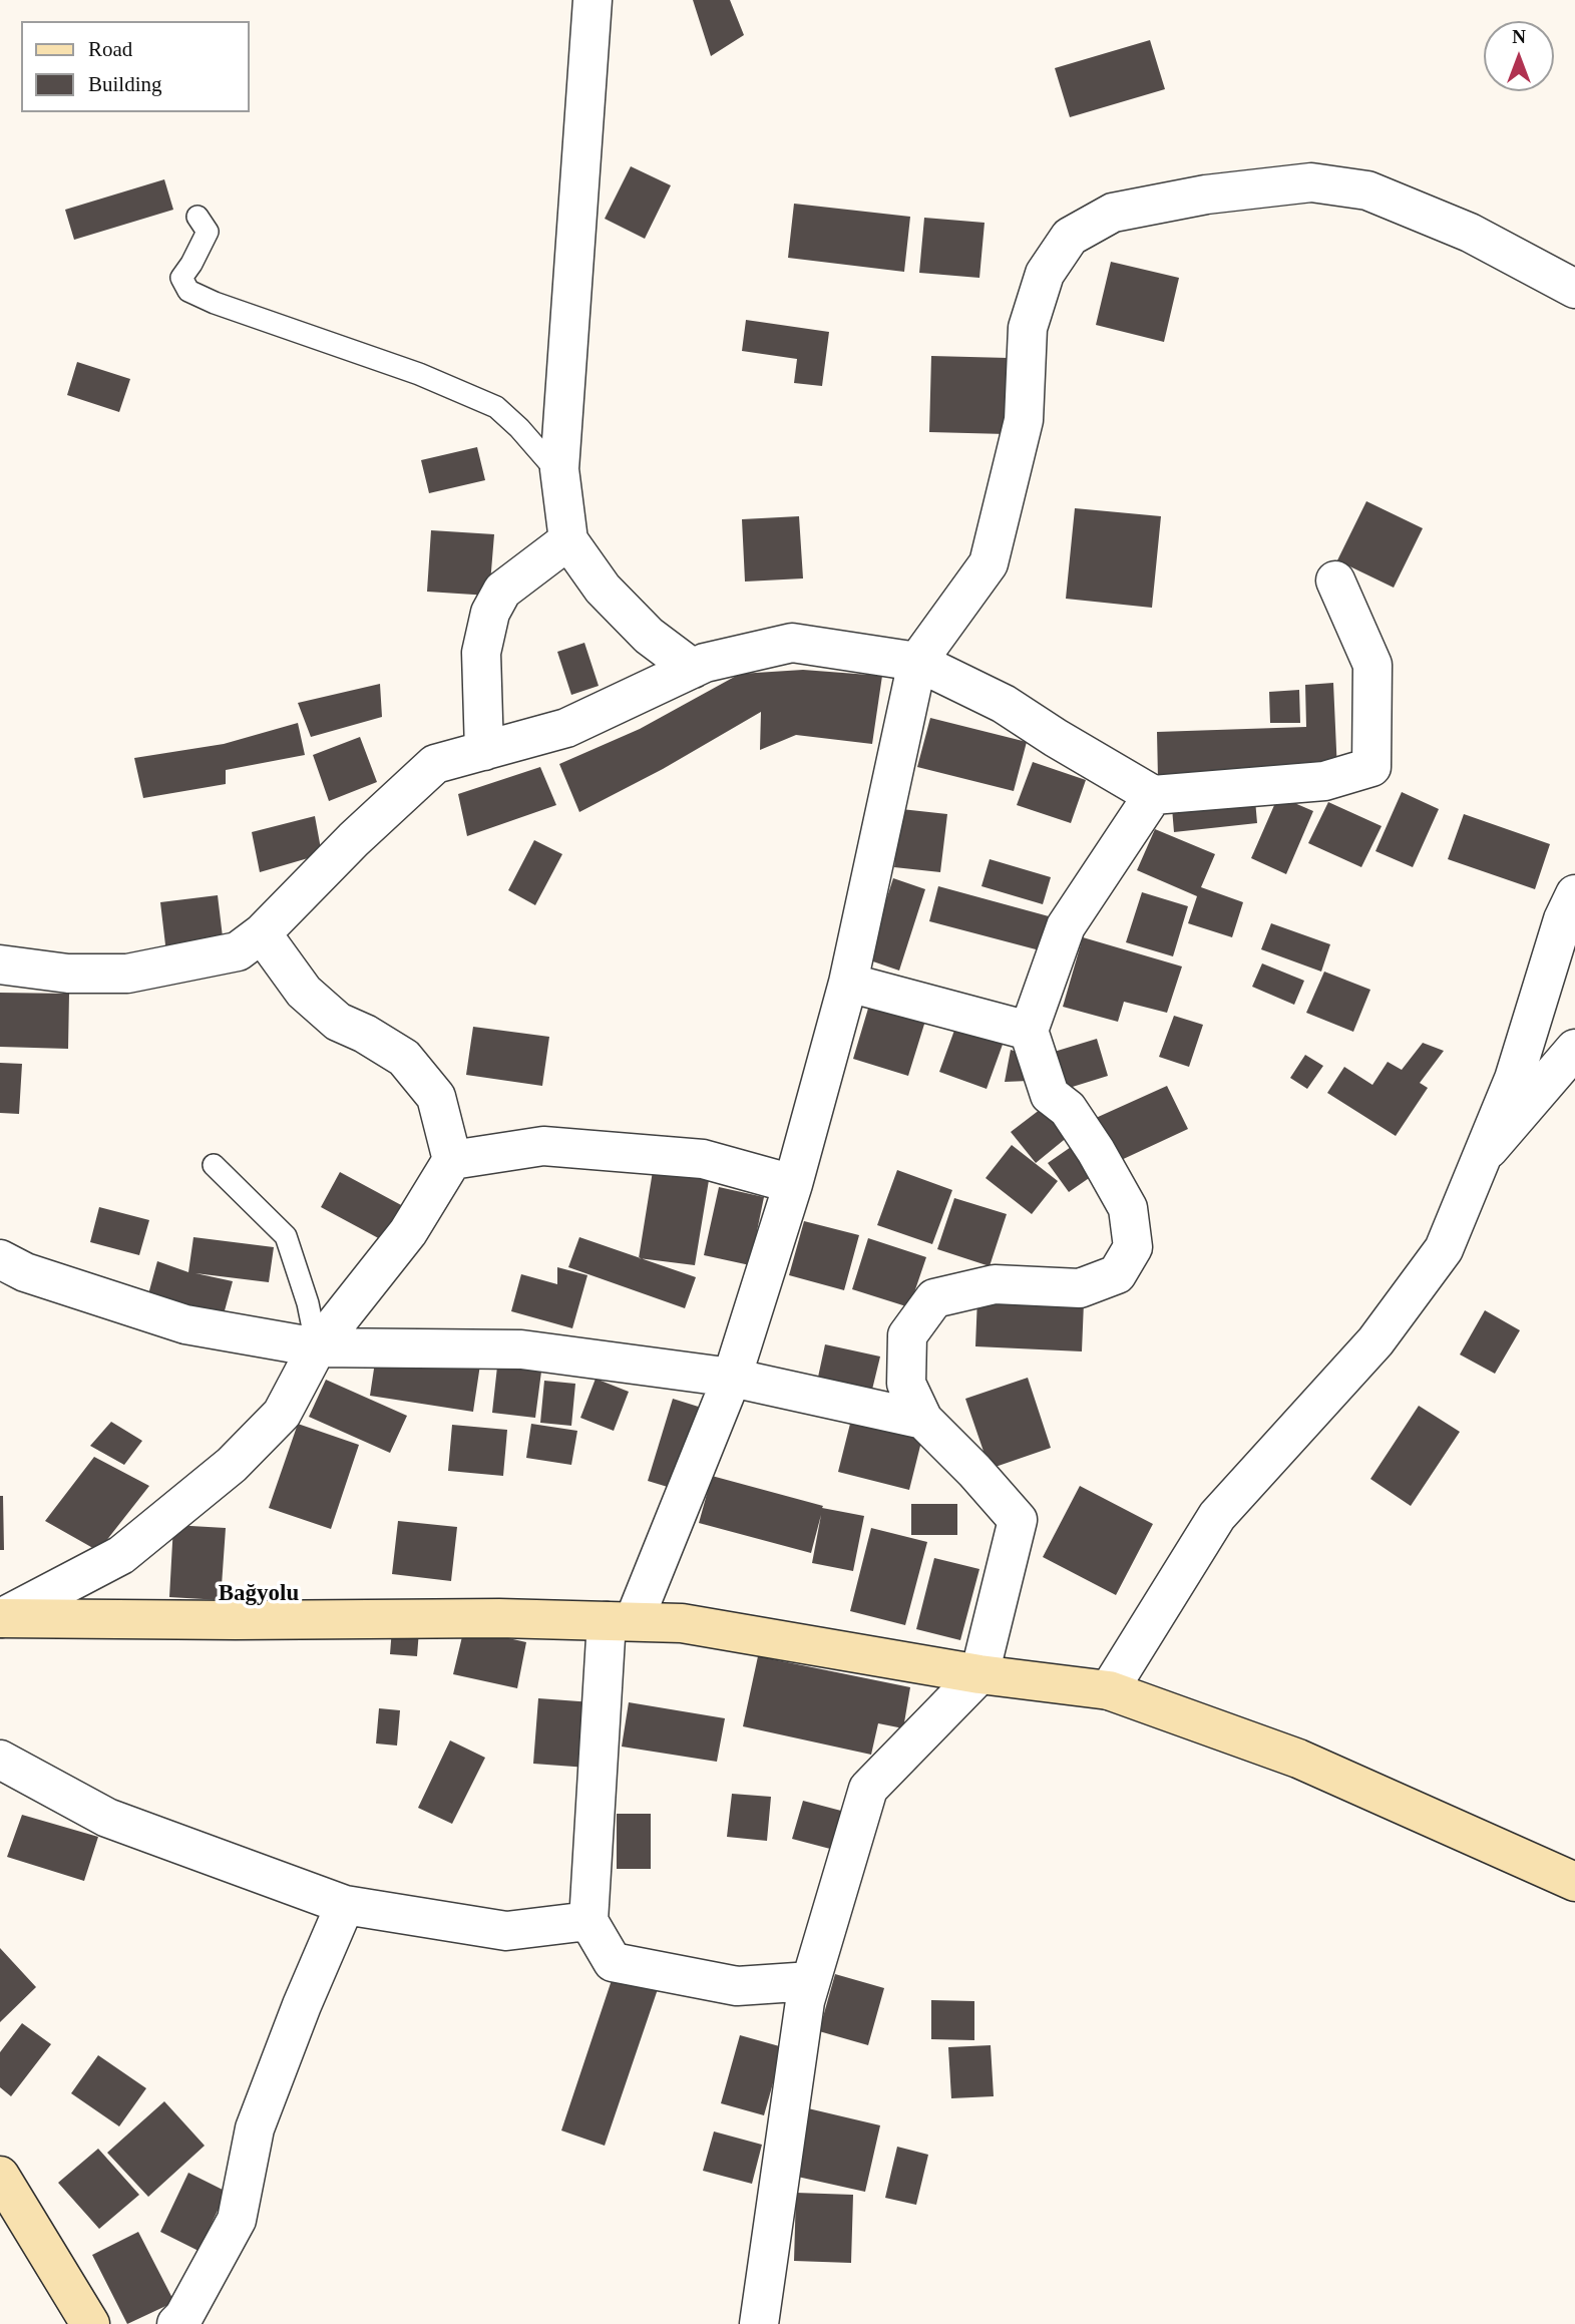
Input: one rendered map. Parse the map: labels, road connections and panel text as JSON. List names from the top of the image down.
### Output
{
  "districts": ["Bağyolu"],
  "legend": ["Road", "Building"],
  "north": "top"
}
